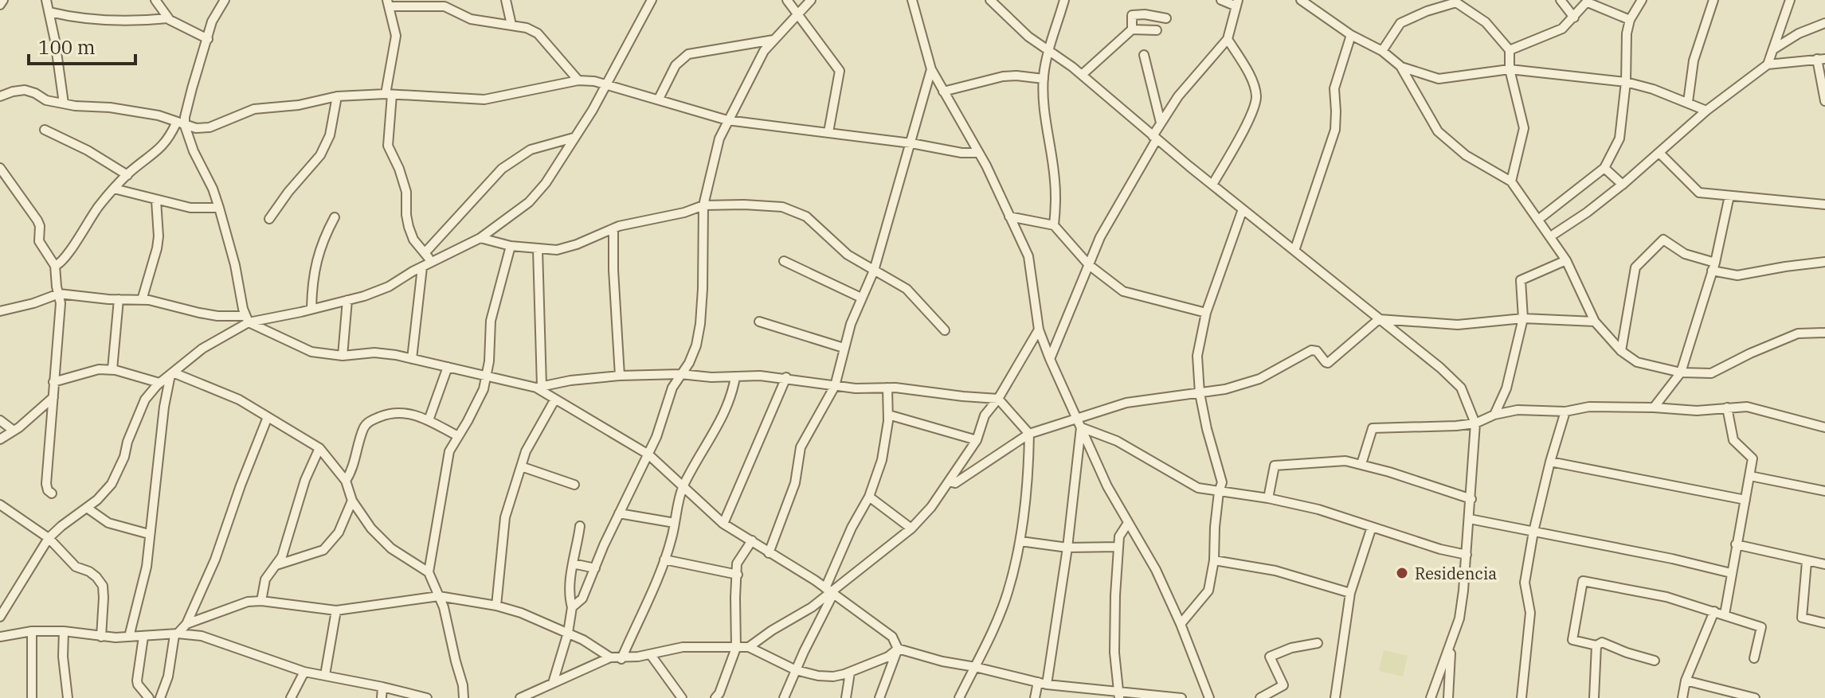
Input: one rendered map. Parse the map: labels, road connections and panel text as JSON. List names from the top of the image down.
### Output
{
  "places": ["Residencia"],
  "scale_bar": "100 m"
}
